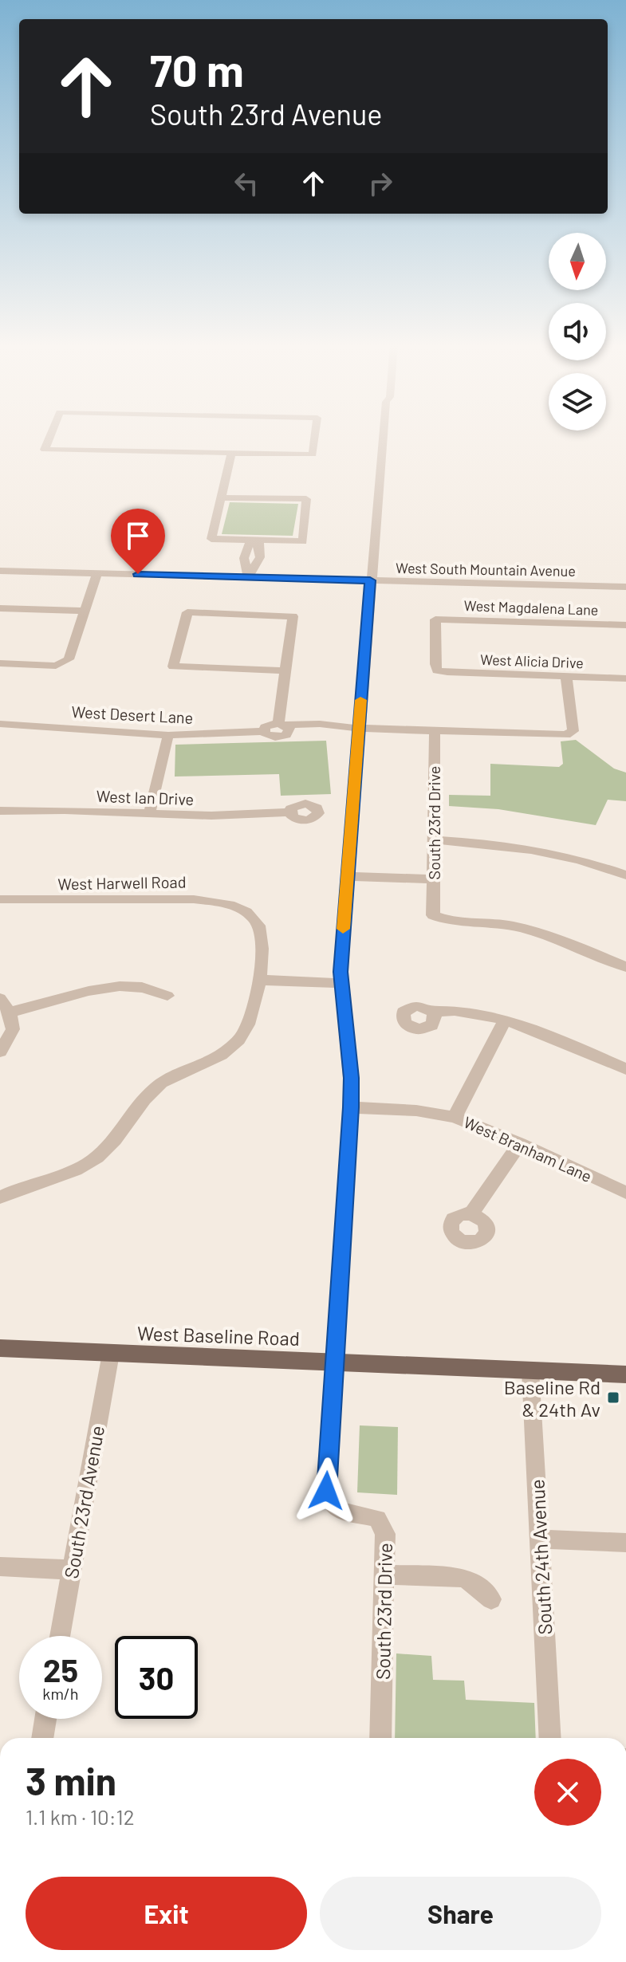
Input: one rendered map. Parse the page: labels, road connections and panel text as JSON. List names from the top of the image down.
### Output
{
  "streets": {
    "main road": ["West Baseline Road"],
    "street": [
      "West South Mountain Avenue",
      "West Magdalena Lane",
      "West Alicia Drive",
      "West Desert Lane",
      "West Ian Drive",
      "South 23rd Drive",
      "West Harwell Road",
      "West Branham Lane",
      "South 23rd Avenue",
      "South 24th Avenue"
    ]
  },
  "crossings": [
    ["West Magdalena Lane", "West Alicia Drive"],
    ["South 23rd Drive", "West Baseline Road"],
    ["West Baseline Road", "South 23rd Avenue"],
    ["West Baseline Road", "South 24th Avenue"]
  ],
  "places": {
    "transit": ["Baseline Rd & 24th Av"]
  },
  "north": "bottom",
  "page": {
    "turn": ["70 m", "South 23rd Avenue"],
    "speed": "25 km/h",
    "limit": "30",
    "heading": ["3 min", "1.1 km · 10:12"],
    "buttons": ["Exit", "Share"]
  }
}
